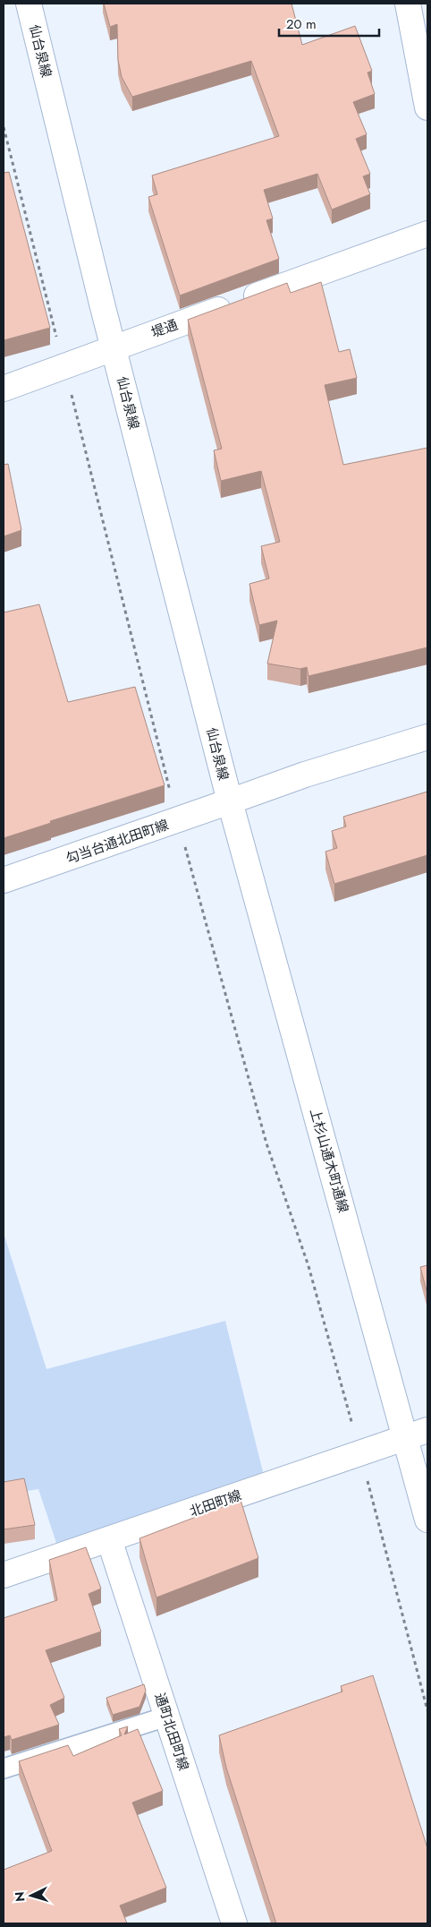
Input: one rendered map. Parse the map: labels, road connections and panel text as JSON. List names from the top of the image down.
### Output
{
  "streets": {
    "street": [
      "仙台泉線",
      "堤通",
      "勾当台通北田町線",
      "上杉山通木町通線",
      "北田町線",
      "通町北田町線"
    ]
  },
  "crossings": [
    ["仙台泉線", "堤通"],
    ["仙台泉線", "勾当台通北田町線"],
    ["仙台泉線", "上杉山通木町通線"],
    ["勾当台通北田町線", "上杉山通木町通線"],
    ["上杉山通木町通線", "北田町線"],
    ["北田町線", "通町北田町線"]
  ],
  "scale_bar": "20 m",
  "north": "left"
}
